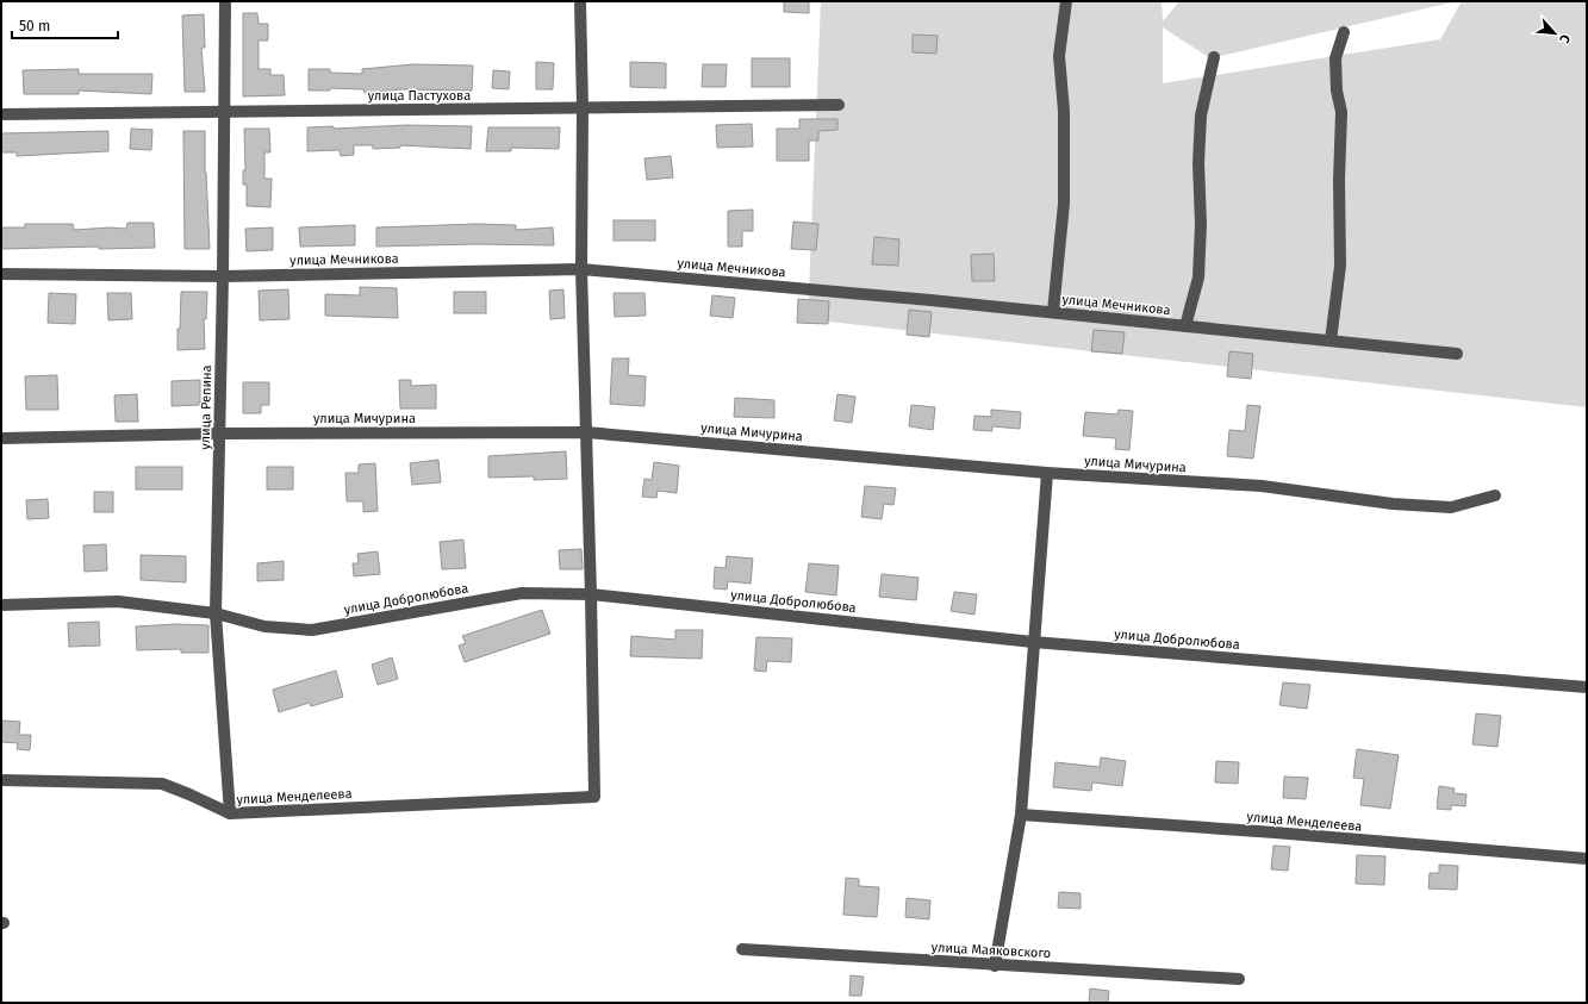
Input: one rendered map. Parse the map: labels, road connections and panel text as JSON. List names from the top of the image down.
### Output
{
  "streets": {
    "street": [
      "улица Пастухова",
      "улица Мечникова",
      "улица Репина",
      "улица Мичурина",
      "улица Добролюбова",
      "улица Менделеева",
      "улица Маяковского"
    ]
  },
  "crossings": [
    ["улица Пастухова", "улица Репина"],
    ["улица Мечникова", "улица Репина"],
    ["улица Репина", "улица Мичурина"],
    ["улица Репина", "улица Добролюбова"],
    ["улица Репина", "улица Менделеева"],
    ["улица Добролюбова", "улица Менделеева"]
  ],
  "scale_bar": "50 m",
  "north": "bottom right"
}
